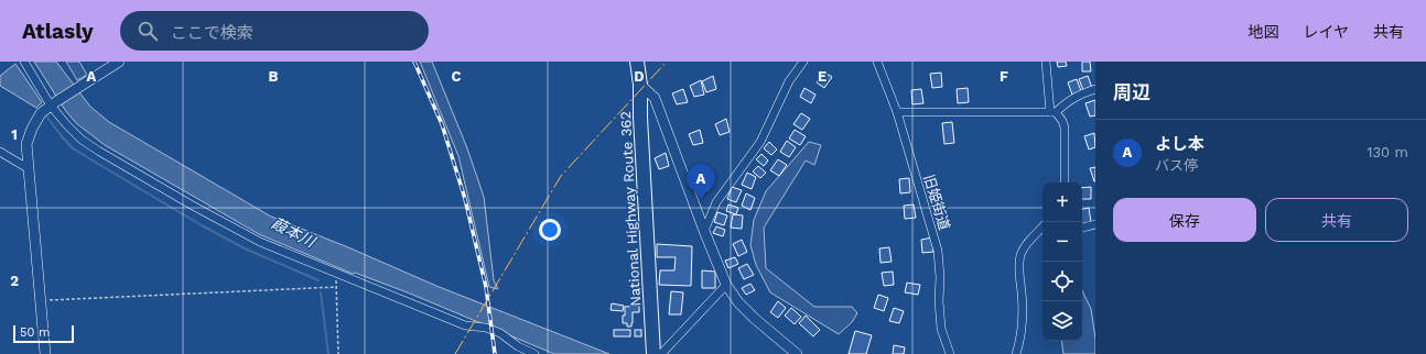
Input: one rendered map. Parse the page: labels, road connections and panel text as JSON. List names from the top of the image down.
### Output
{
  "streets": {
    "highway": ["National Highway Route 362"],
    "street": ["旧姫街道"]
  },
  "water": ["葭本川"],
  "scale_bar": "50 m",
  "page": {
    "header": "Atlasly",
    "search": "ここで検索",
    "nav": ["地図", "レイヤ", "共有"],
    "heading": "周辺",
    "list": [
      {
        "mark": "A",
        "name": "よし本",
        "note": "バス停",
        "value": "130 m"
      }
    ],
    "pins": "A",
    "map_buttons": ["+", "−"],
    "buttons": ["保存", "共有"],
    "scale": "50 m"
  },
  "grid": {
    "columns": [
      "A",
      "B",
      "C",
      "D",
      "E",
      "F"
    ],
    "rows": ["1", "2"]
  }
}
